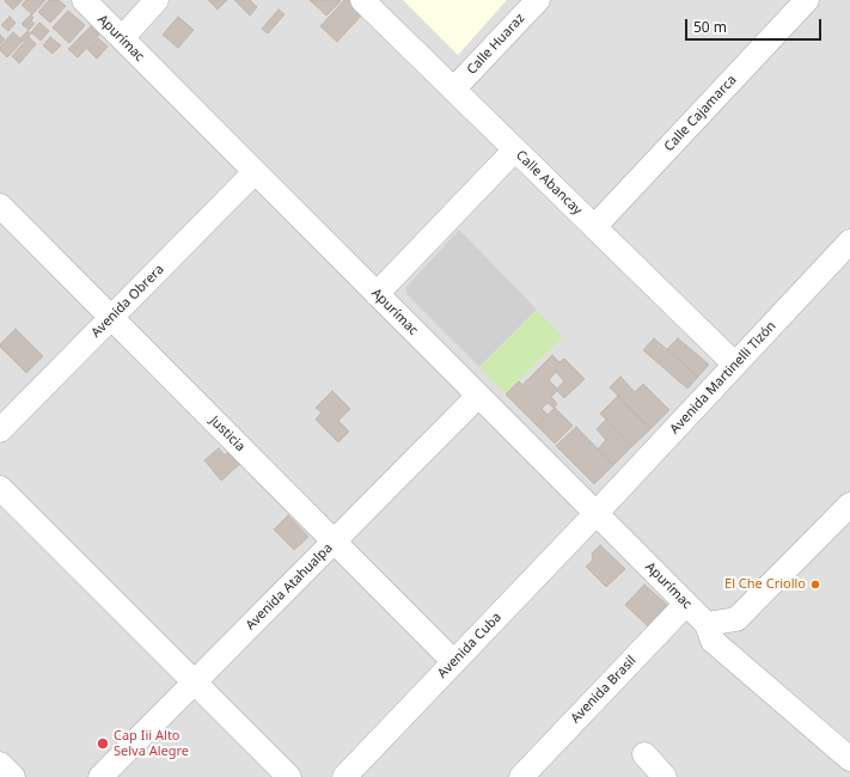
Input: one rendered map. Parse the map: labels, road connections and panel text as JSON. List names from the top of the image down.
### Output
{
  "streets": {
    "street": [
      "Apurímac",
      "Calle Huaraz",
      "Calle Cajamarca",
      "Calle Abancay",
      "Avenida Obrera",
      "Avenida Martinelli Tizón",
      "Justicia",
      "Avenida Atahualpa",
      "Avenida Cuba",
      "Avenida Brasil"
    ]
  },
  "crossings": [
    ["Apurímac", "Avenida Obrera"],
    ["Apurímac", "Avenida Martinelli Tizón"],
    ["Apurímac", "Avenida Atahualpa"],
    ["Apurímac", "Avenida Cuba"],
    ["Apurímac", "Avenida Brasil"],
    ["Calle Huaraz", "Calle Abancay"],
    ["Calle Cajamarca", "Calle Abancay"],
    ["Calle Abancay", "Avenida Martinelli Tizón"],
    ["Avenida Obrera", "Justicia"],
    ["Avenida Martinelli Tizón", "Avenida Cuba"],
    ["Justicia", "Avenida Atahualpa"],
    ["Justicia", "Avenida Cuba"]
  ],
  "places": ["El Che Criollo", "Cap Iii Alto Selva Alegre"],
  "scale_bar": "50 m"
}
